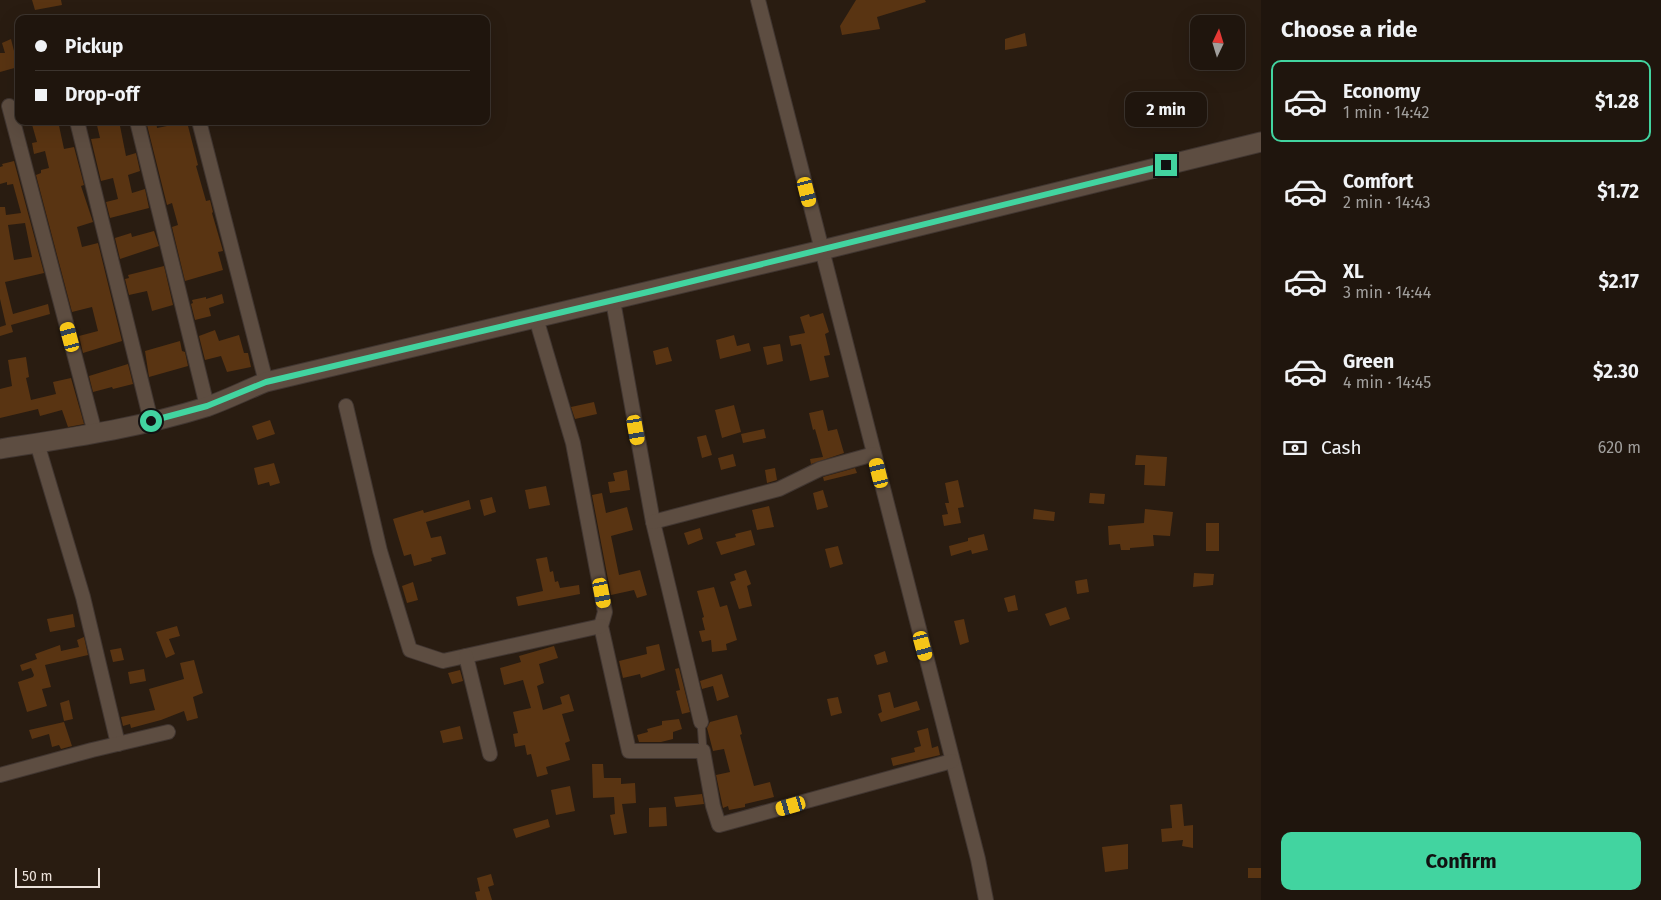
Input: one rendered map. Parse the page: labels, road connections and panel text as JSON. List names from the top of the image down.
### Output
{
  "scale_bar": "50 m",
  "north": "top",
  "page": {
    "heading": "Choose a ride",
    "banner": ["Pickup", "Drop-off"],
    "list": [
      {
        "name": "Economy",
        "note": "1 min · 14:42",
        "value": "$1.28"
      },
      {
        "name": "Comfort",
        "note": "2 min · 14:43",
        "value": "$1.72"
      },
      {
        "name": "XL",
        "note": "3 min · 14:44",
        "value": "$2.17"
      },
      {
        "name": "Green",
        "note": "4 min · 14:45",
        "value": "$2.30"
      }
    ],
    "bubble": "2 min",
    "pay": ["Cash", "620 m"],
    "buttons": "Confirm",
    "scale": "50 m"
  }
}
